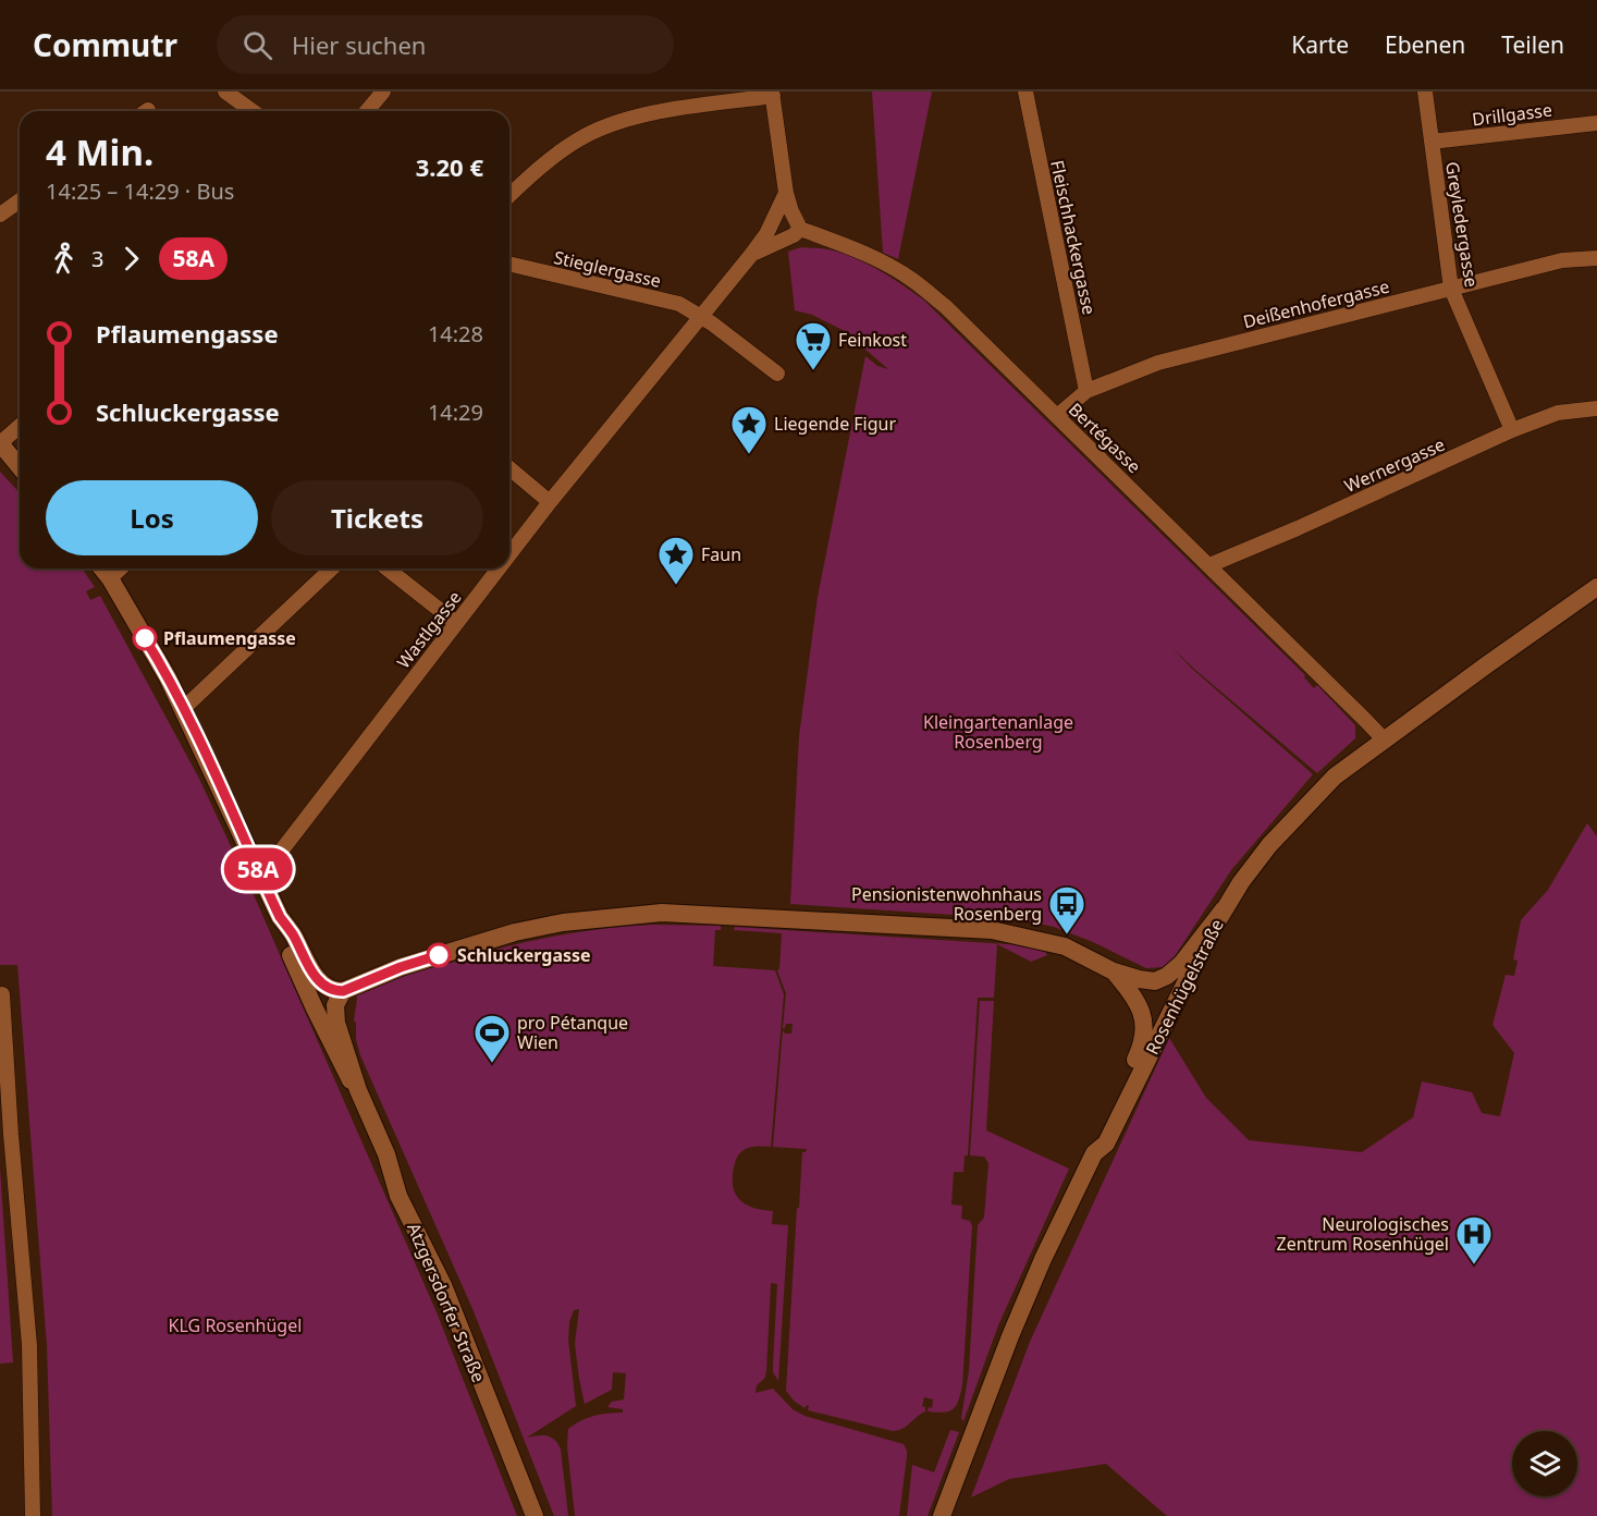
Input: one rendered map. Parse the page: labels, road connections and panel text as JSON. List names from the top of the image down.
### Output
{
  "streets": {
    "main road": ["Rosenhügelstraße", "Atzgersdorfer Straße"],
    "street": [
      "Drillgasse",
      "Greyledergasse",
      "Fleischhackergasse",
      "Stieglergasse",
      "Deißenhofergasse",
      "Bertégasse",
      "Wernergasse",
      "Wastlgasse"
    ]
  },
  "crossings": [
    ["Drillgasse", "Greyledergasse"],
    ["Greyledergasse", "Deißenhofergasse"],
    ["Greyledergasse", "Wernergasse"],
    ["Fleischhackergasse", "Deißenhofergasse"],
    ["Stieglergasse", "Wastlgasse"],
    ["Deißenhofergasse", "Bertégasse"],
    ["Bertégasse", "Wernergasse"],
    ["Bertégasse", "Wastlgasse"],
    ["Bertégasse", "Rosenhügelstraße"],
    ["Wastlgasse", "Atzgersdorfer Straße"]
  ],
  "parks": ["Kleingartenanlage Rosenberg", "KLG Rosenhügel"],
  "places": {
    "supermarket": ["Feinkost"],
    "place": ["Liegende Figur", "Faun"],
    "other": ["Pflaumengasse", "Schluckergasse"],
    "bus stop": ["Pensionistenwohnhaus Rosenberg"],
    "sports": ["pro Pétanque Wien"],
    "hospital": ["Neurologisches Zentrum Rosenhügel"]
  },
  "lines": ["bus line 58A"],
  "page": {
    "header": "Commutr",
    "search": "Hier suchen",
    "nav": ["Karte", "Ebenen", "Teilen"],
    "on_map": "58A",
    "heading": ["4 Min.", "14:25 – 14:29 · Bus", "3.20 €"],
    "legs": ["3", "58A"],
    "list": [
      {
        "name": "Pflaumengasse",
        "value": "14:28"
      },
      {
        "name": "Schluckergasse",
        "value": "14:29"
      }
    ],
    "buttons": ["Los", "Tickets"]
  }
}
